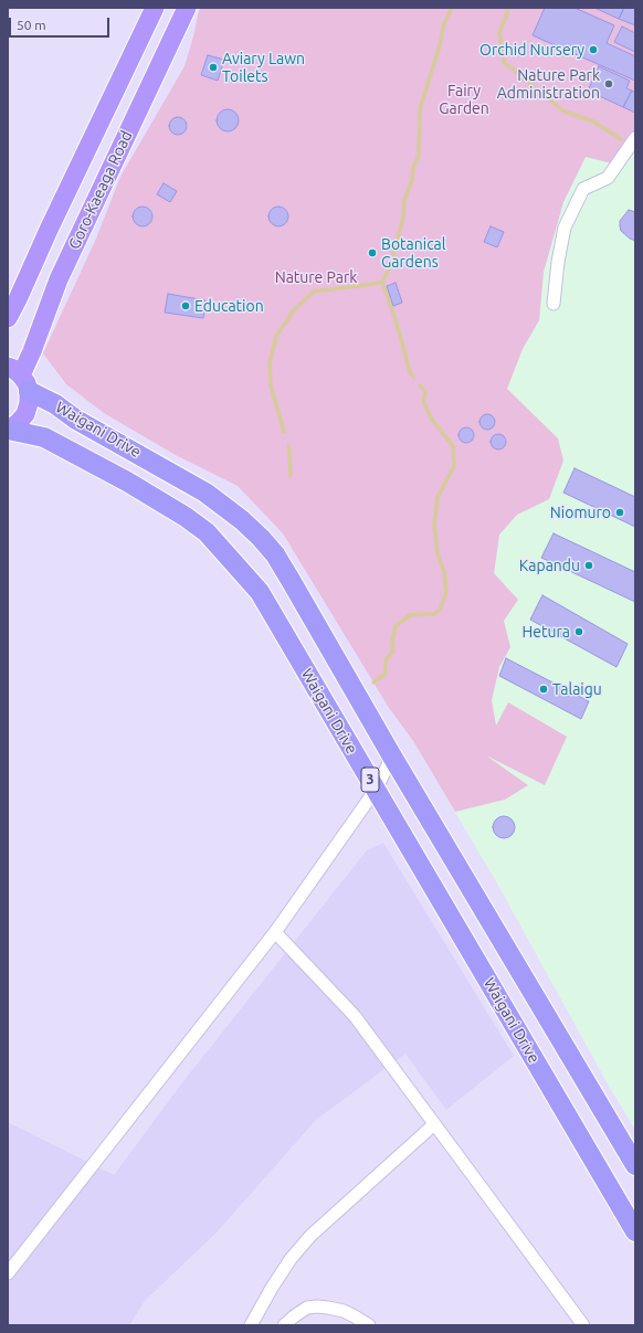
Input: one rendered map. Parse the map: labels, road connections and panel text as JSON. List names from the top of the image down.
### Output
{
  "streets": {
    "highway": ["Waigani Drive", "3"],
    "main road": ["Goro-Kaeaga Road"]
  },
  "crossings": [
    ["Goro-Kaeaga Road", "Waigani Drive"]
  ],
  "parks": ["Fairy Garden", "Nature Park"],
  "places": [
    "Orchid Nursery",
    "Aviary Lawn Toilets",
    "Nature Park Administration",
    "Botanical Gardens",
    "Education",
    "Niomuro",
    "Kapandu",
    "Hetura",
    "Talaigu"
  ],
  "scale_bar": "50 m"
}
